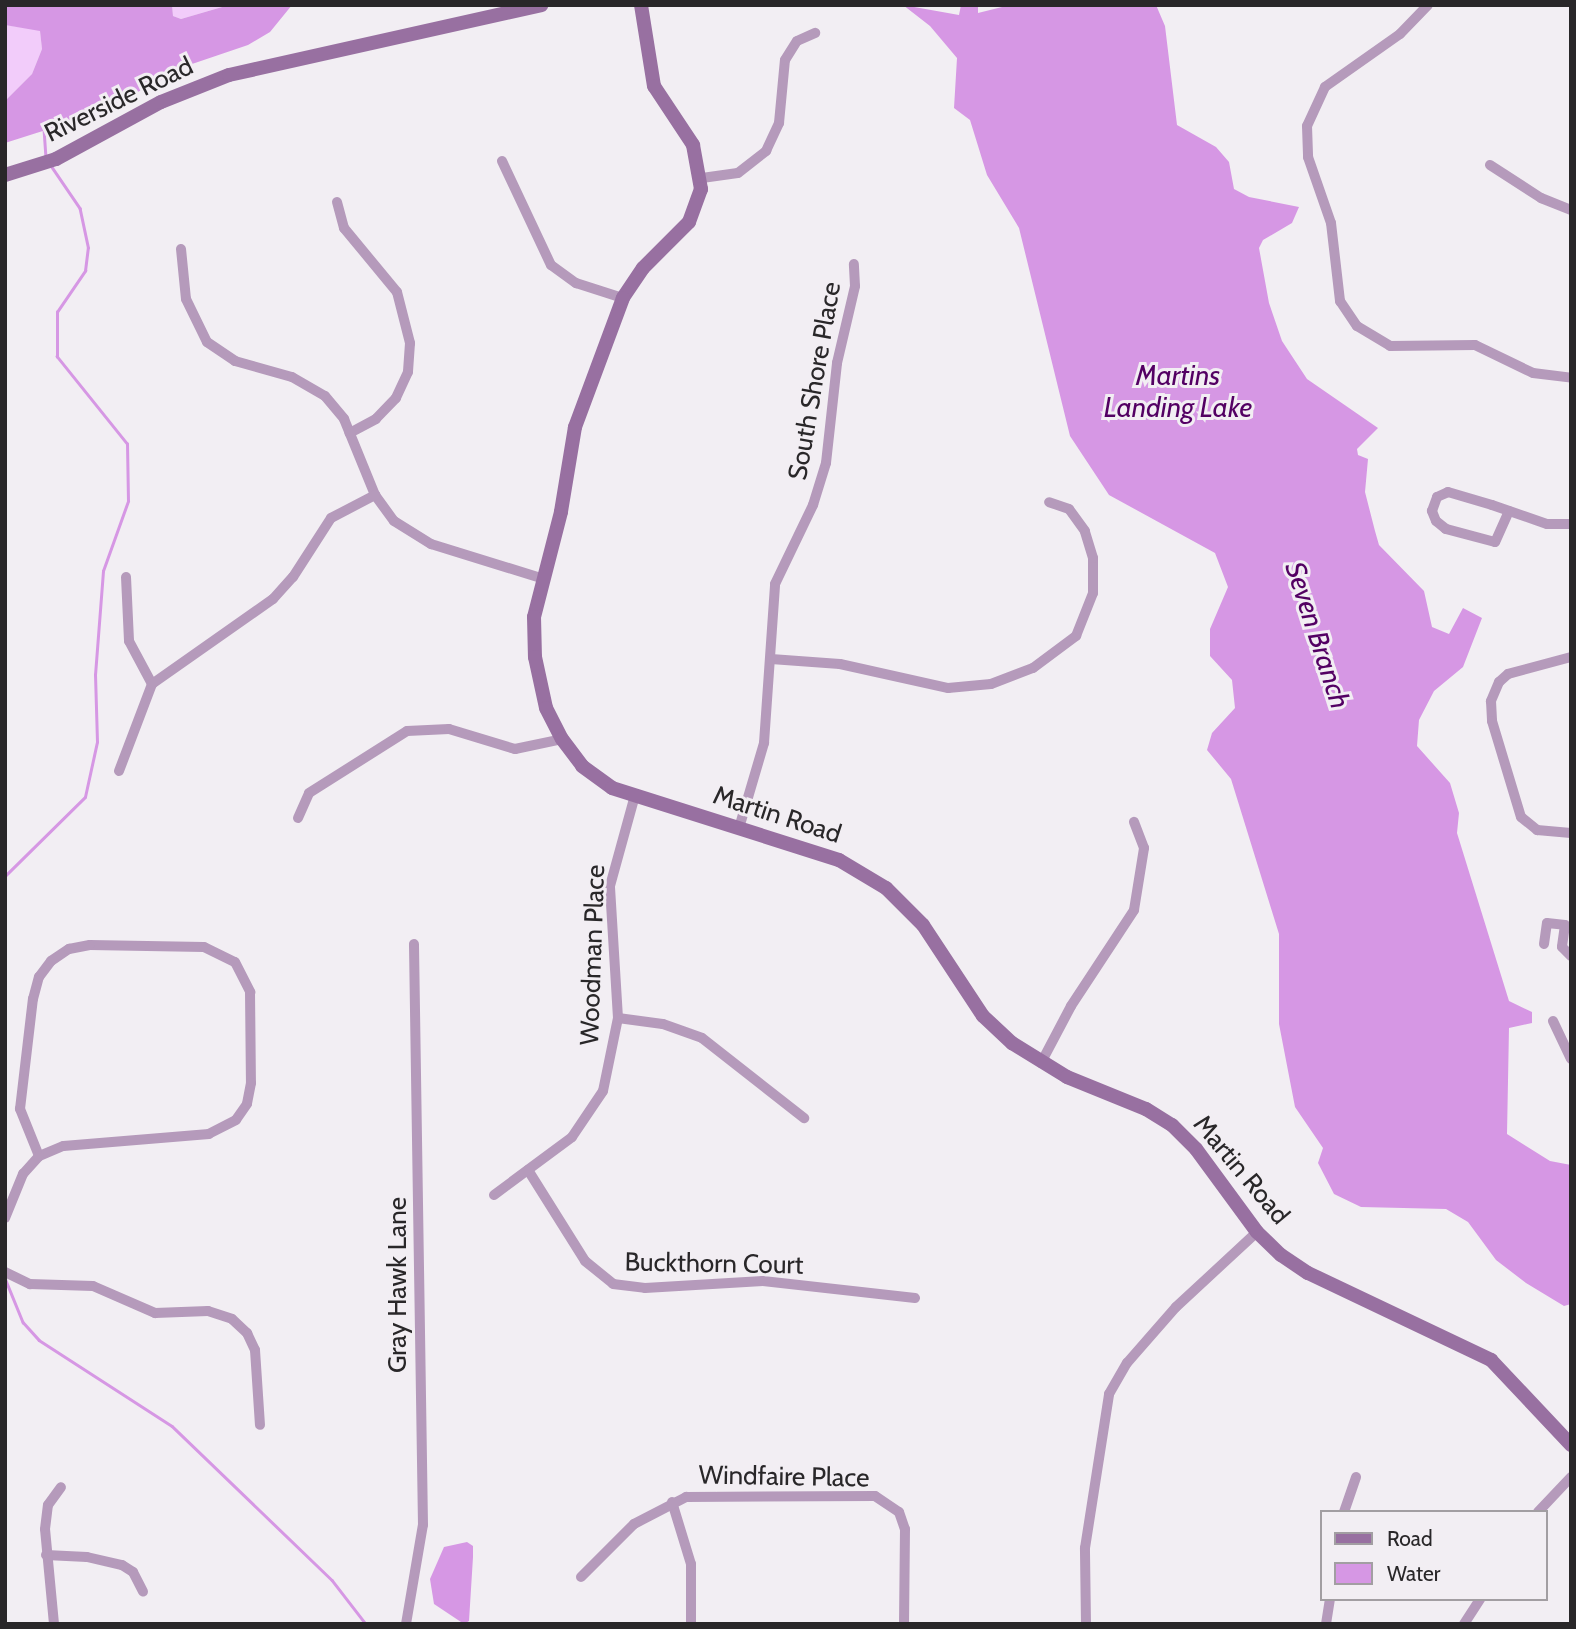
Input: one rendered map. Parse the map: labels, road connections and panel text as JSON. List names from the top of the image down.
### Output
{
  "streets": {
    "street": [
      "Riverside Road",
      "South Shore Place",
      "Martin Road",
      "Woodman Place",
      "Buckthorn Court",
      "Gray Hawk Lane",
      "Windfaire Place"
    ]
  },
  "crossings": [
    ["South Shore Place", "Martin Road"],
    ["Martin Road", "Woodman Place"],
    ["Woodman Place", "Buckthorn Court"]
  ],
  "water": ["Martins Landing Lake", "Seven Branch"],
  "legend": ["Road", "Water"]
}
